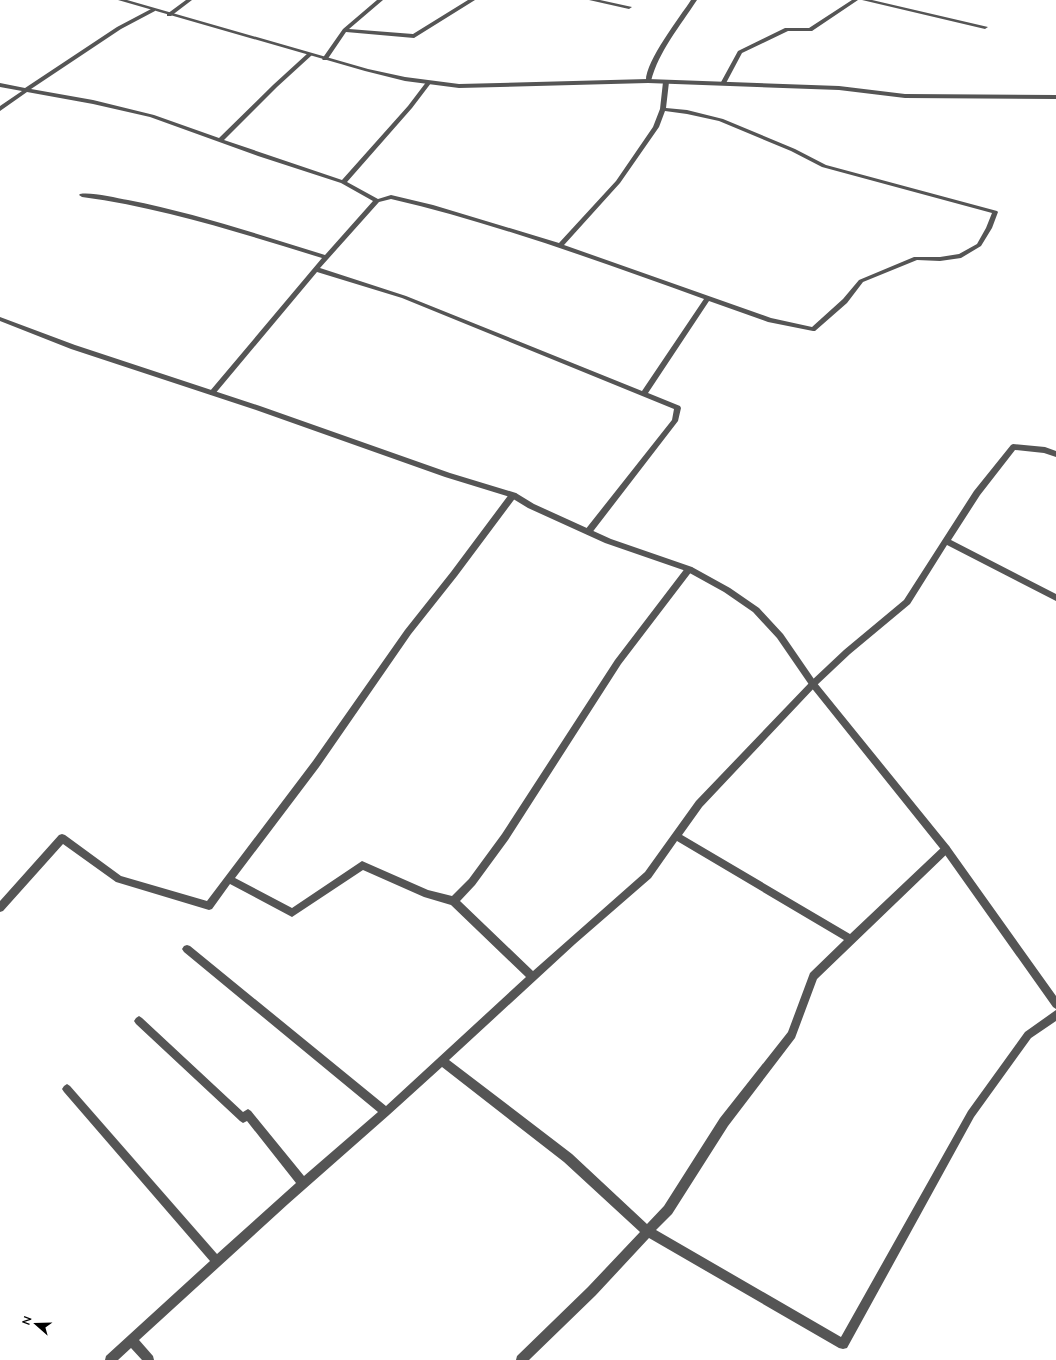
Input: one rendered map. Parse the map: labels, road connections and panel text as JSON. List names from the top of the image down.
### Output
{
  "north": "left"
}
